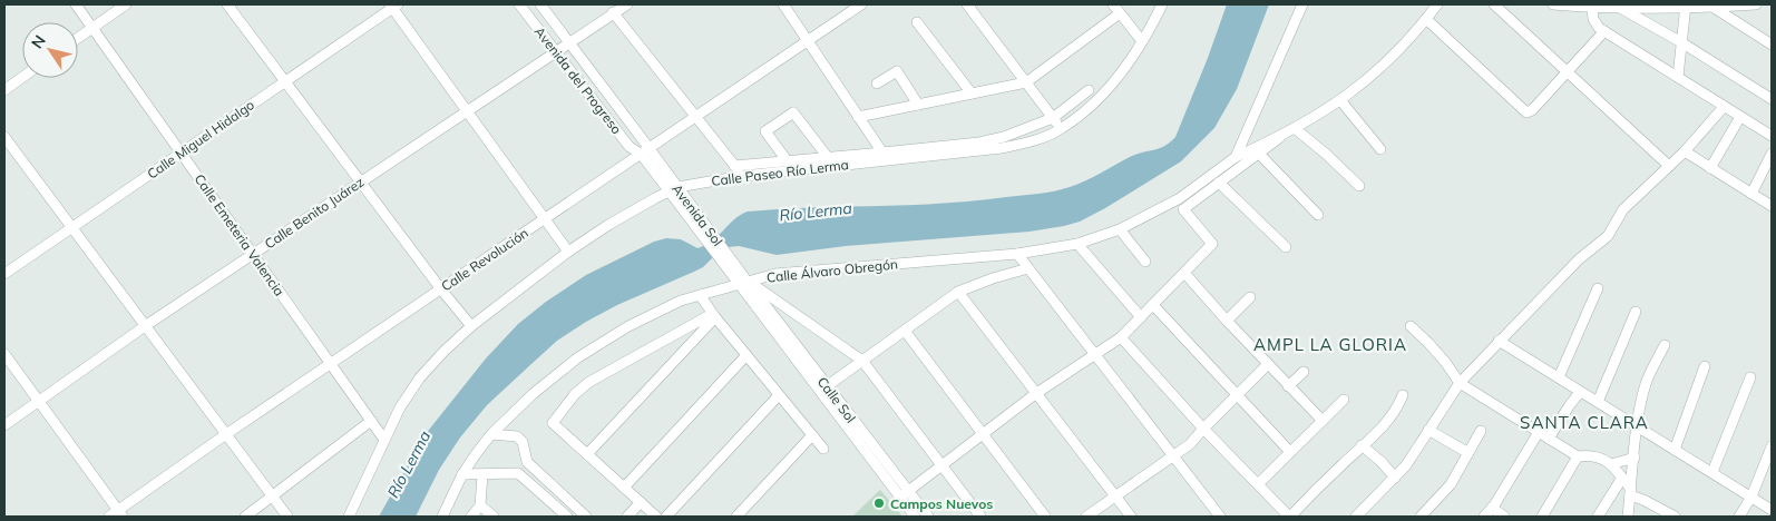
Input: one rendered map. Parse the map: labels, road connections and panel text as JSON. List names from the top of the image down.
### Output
{
  "streets": {
    "street": [
      "Avenida del Progreso",
      "Calle Miguel Hidalgo",
      "Calle Paseo Río Lerma",
      "Calle Benito Juárez",
      "Avenida Sol",
      "Calle Emeteria Valencia",
      "Calle Revolución",
      "Calle Álvaro Obregón",
      "Calle Sol"
    ]
  },
  "crossings": [
    ["Avenida del Progreso", "Calle Benito Juárez"],
    ["Avenida del Progreso", "Avenida Sol"],
    ["Avenida del Progreso", "Calle Revolución"],
    ["Calle Miguel Hidalgo", "Calle Emeteria Valencia"],
    ["Calle Paseo Río Lerma", "Avenida Sol"],
    ["Calle Paseo Río Lerma", "Calle Emeteria Valencia"],
    ["Calle Benito Juárez", "Calle Emeteria Valencia"],
    ["Avenida Sol", "Calle Revolución"],
    ["Avenida Sol", "Calle Álvaro Obregón"],
    ["Avenida Sol", "Calle Sol"],
    ["Calle Emeteria Valencia", "Calle Revolución"],
    ["Calle Álvaro Obregón", "Calle Sol"]
  ],
  "districts": ["AMPL LA GLORIA", "SANTA CLARA"],
  "water": ["Río Lerma"],
  "places": ["Campos Nuevos"],
  "north": "top left"
}
